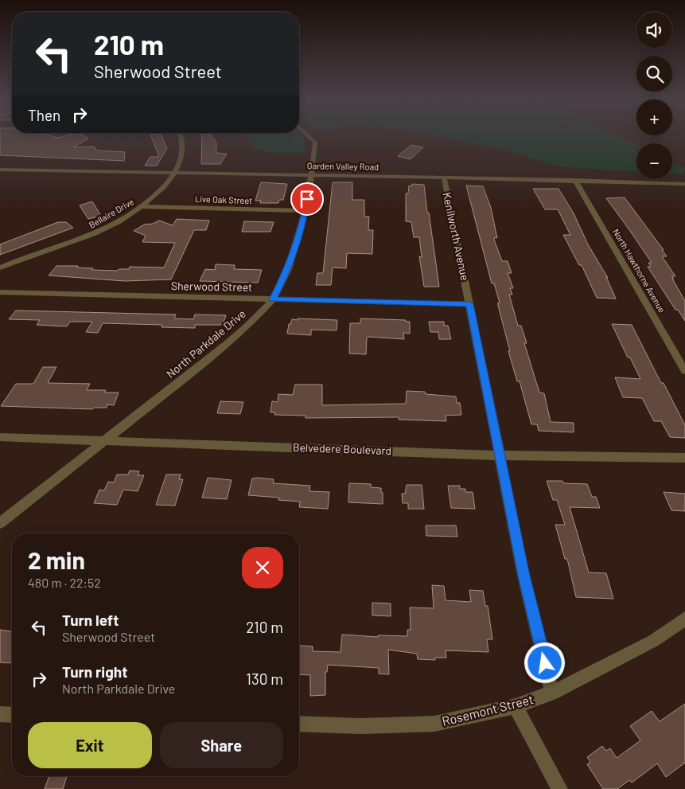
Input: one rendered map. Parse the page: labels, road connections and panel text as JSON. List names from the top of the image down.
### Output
{
  "streets": {
    "street": [
      "Garden Valley Road",
      "Live Oak Street",
      "Bellaire Drive",
      "Kenilworth Avenue",
      "North Hawthorne Avenue",
      "Sherwood Street",
      "North Parkdale Drive",
      "Belvedere Boulevard",
      "Rosemont Street"
    ]
  },
  "crossings": [
    ["Garden Valley Road", "Bellaire Drive"],
    ["Garden Valley Road", "Kenilworth Avenue"],
    ["Garden Valley Road", "North Hawthorne Avenue"],
    ["Garden Valley Road", "North Parkdale Drive"],
    ["Live Oak Street", "Bellaire Drive"],
    ["Live Oak Street", "North Parkdale Drive"],
    ["Kenilworth Avenue", "Sherwood Street"],
    ["Kenilworth Avenue", "Belvedere Boulevard"],
    ["Kenilworth Avenue", "Rosemont Street"],
    ["Sherwood Street", "North Parkdale Drive"],
    ["North Parkdale Drive", "Belvedere Boulevard"]
  ],
  "page": {
    "map_buttons": ["+", "−"],
    "turn": ["210 m", "Sherwood Street"],
    "then": "Then",
    "heading": ["2 min", "480 m · 22:52"],
    "list": [
      {
        "name": "Turn left",
        "note": "Sherwood Street",
        "value": "210 m"
      },
      {
        "name": "Turn right",
        "note": "North Parkdale Drive",
        "value": "130 m"
      }
    ],
    "buttons": ["Exit", "Share"]
  }
}
